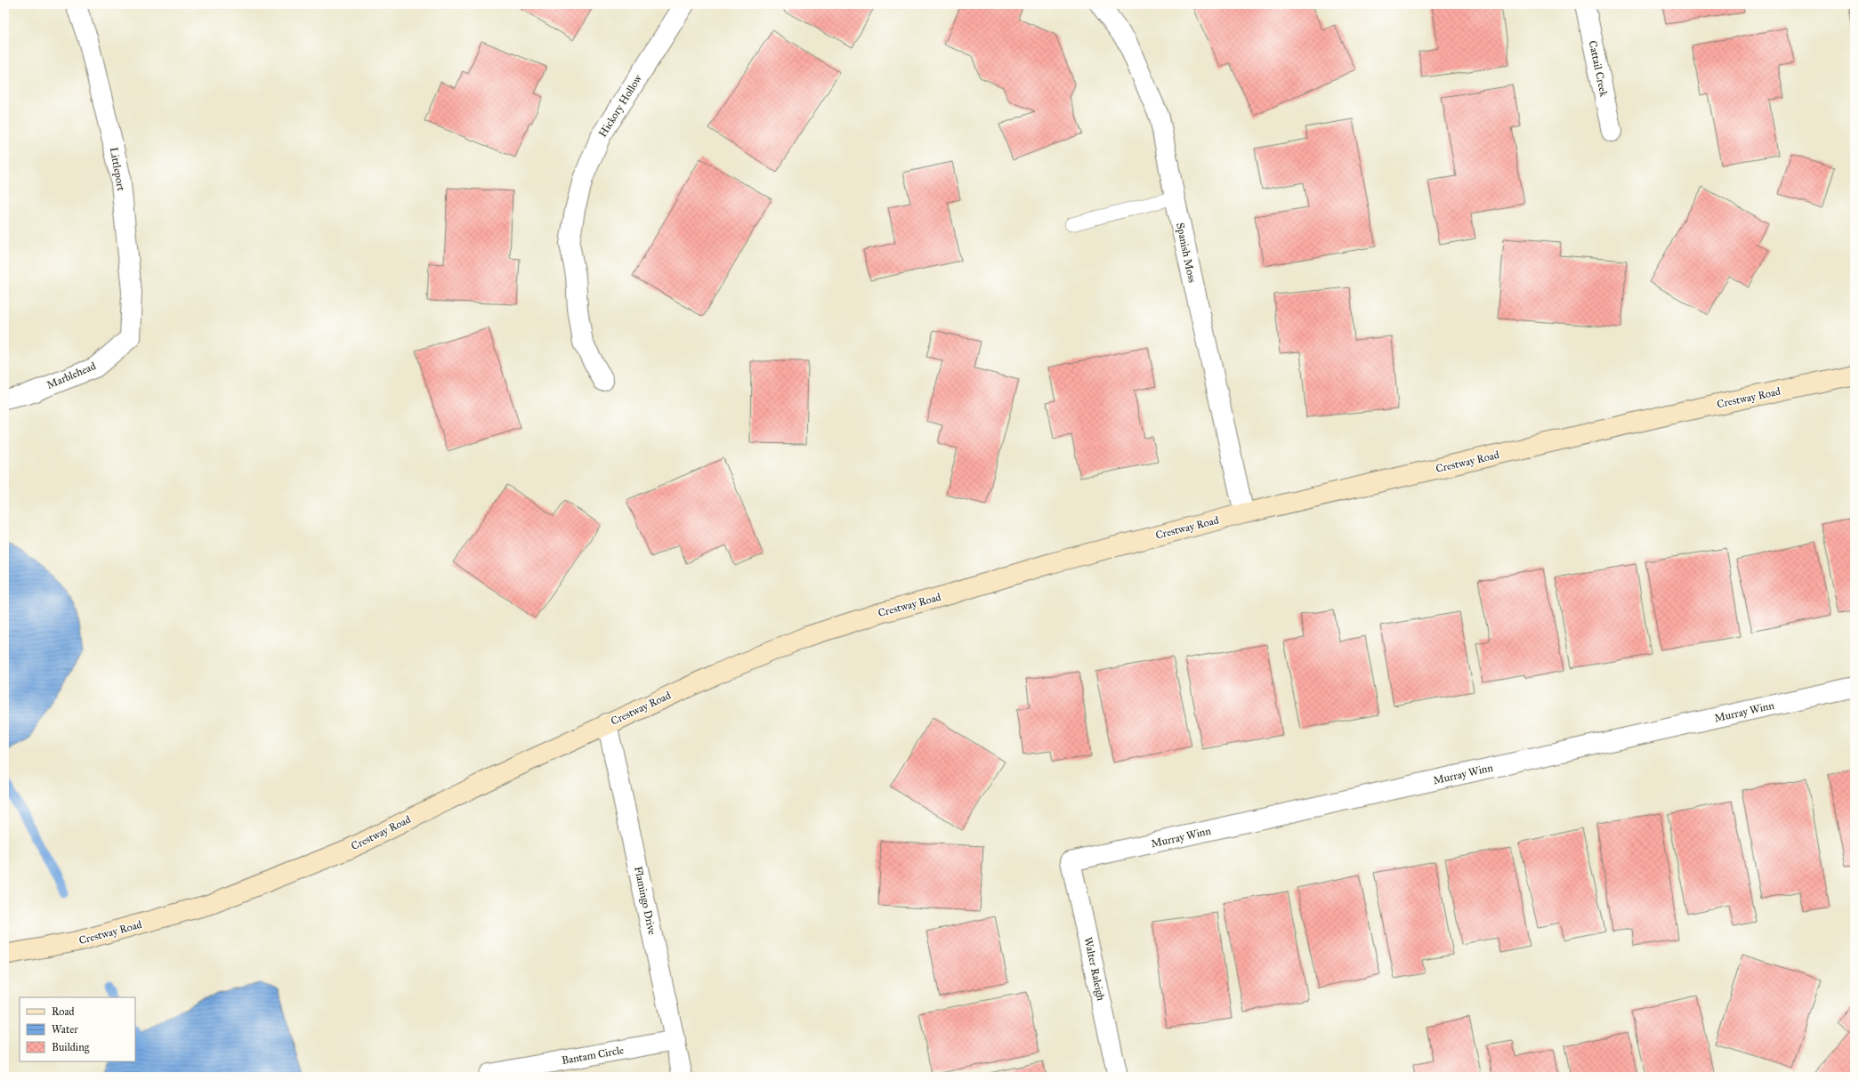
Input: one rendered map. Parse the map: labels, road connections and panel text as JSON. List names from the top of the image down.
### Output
{
  "streets": {
    "main road": ["Crestway Road"],
    "street": [
      "Cattail Creek",
      "Hickory Hollow",
      "Littleport",
      "Spanish Moss",
      "Marblehead",
      "Murray Winn",
      "Flamingo Drive",
      "Walter Raleigh",
      "Bantam Circle"
    ]
  },
  "crossings": [
    ["Littleport", "Marblehead"],
    ["Spanish Moss", "Crestway Road"],
    ["Crestway Road", "Flamingo Drive"],
    ["Murray Winn", "Walter Raleigh"],
    ["Flamingo Drive", "Bantam Circle"]
  ],
  "legend": ["Road", "Water", "Building"]
}
